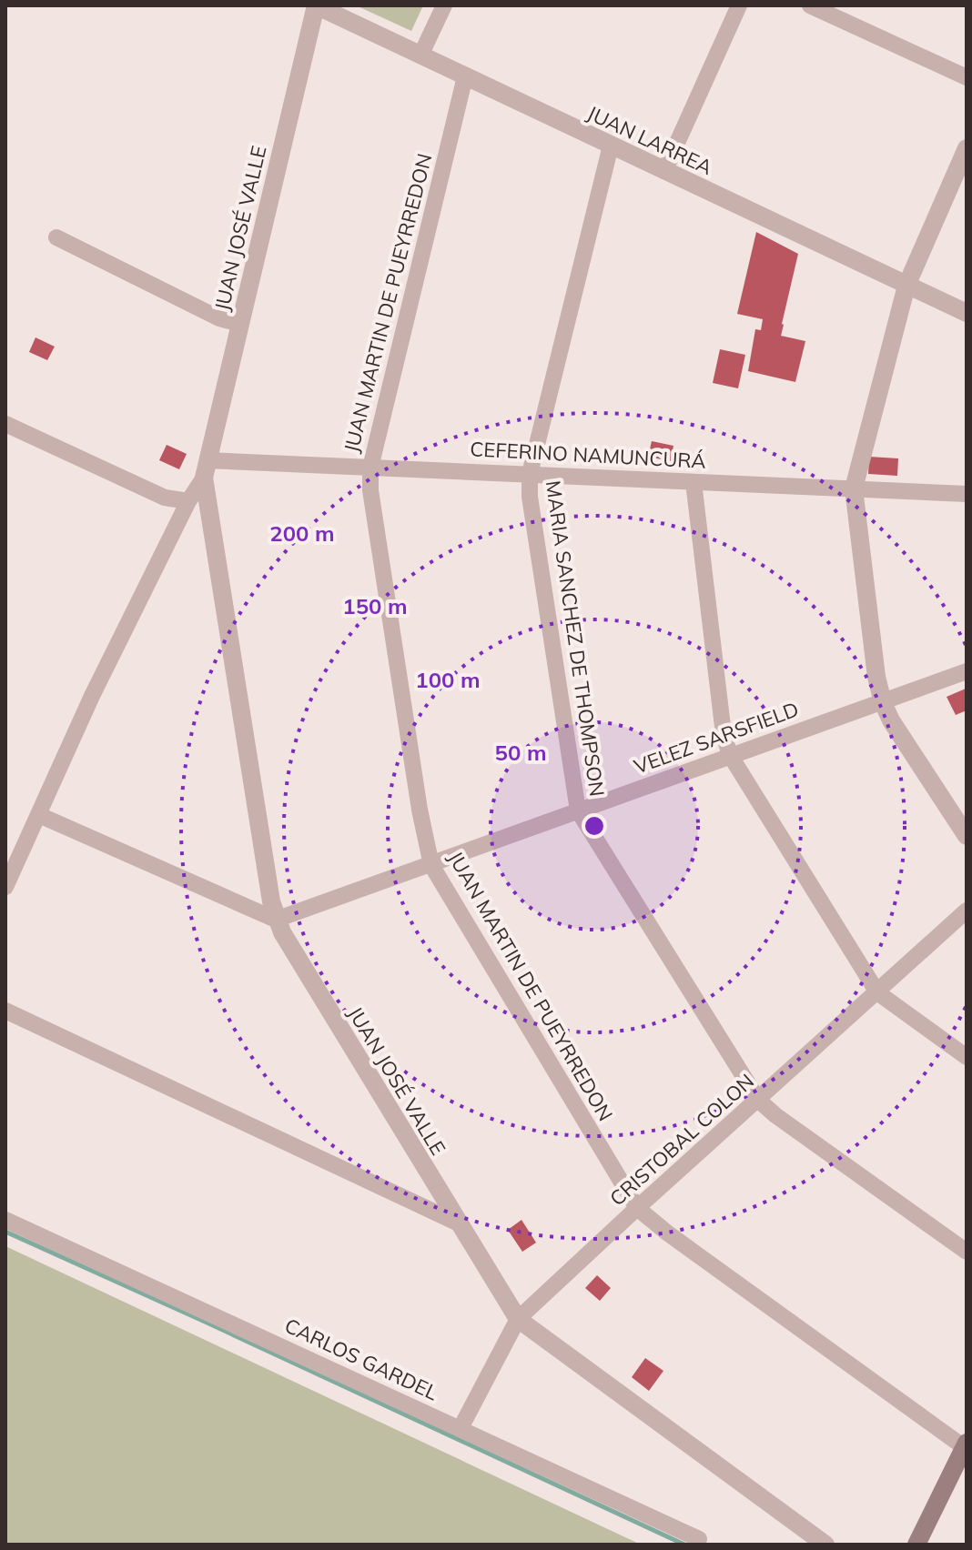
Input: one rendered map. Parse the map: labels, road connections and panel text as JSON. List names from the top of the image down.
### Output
{
  "streets": {
    "street": [
      "JUAN LARREA",
      "JUAN JOSÉ VALLE",
      "JUAN MARTIN DE PUEYRREDON",
      "CEFERINO NAMUNCURÁ",
      "MARIA SANCHEZ DE THOMPSON",
      "VELEZ SARSFIELD",
      "CRISTOBAL COLON",
      "CARLOS GARDEL"
    ]
  },
  "crossings": [
    ["JUAN LARREA", "JUAN JOSÉ VALLE"],
    ["JUAN LARREA", "JUAN MARTIN DE PUEYRREDON"],
    ["JUAN LARREA", "MARIA SANCHEZ DE THOMPSON"],
    ["JUAN JOSÉ VALLE", "CEFERINO NAMUNCURÁ"],
    ["JUAN JOSÉ VALLE", "VELEZ SARSFIELD"],
    ["JUAN JOSÉ VALLE", "CRISTOBAL COLON"],
    ["JUAN MARTIN DE PUEYRREDON", "CEFERINO NAMUNCURÁ"],
    ["JUAN MARTIN DE PUEYRREDON", "VELEZ SARSFIELD"],
    ["JUAN MARTIN DE PUEYRREDON", "CRISTOBAL COLON"],
    ["CEFERINO NAMUNCURÁ", "MARIA SANCHEZ DE THOMPSON"],
    ["MARIA SANCHEZ DE THOMPSON", "VELEZ SARSFIELD"],
    ["MARIA SANCHEZ DE THOMPSON", "CRISTOBAL COLON"],
    ["CRISTOBAL COLON", "CARLOS GARDEL"]
  ],
  "rings": [
    "200 m",
    "150 m",
    "100 m",
    "50 m"
  ]
}
